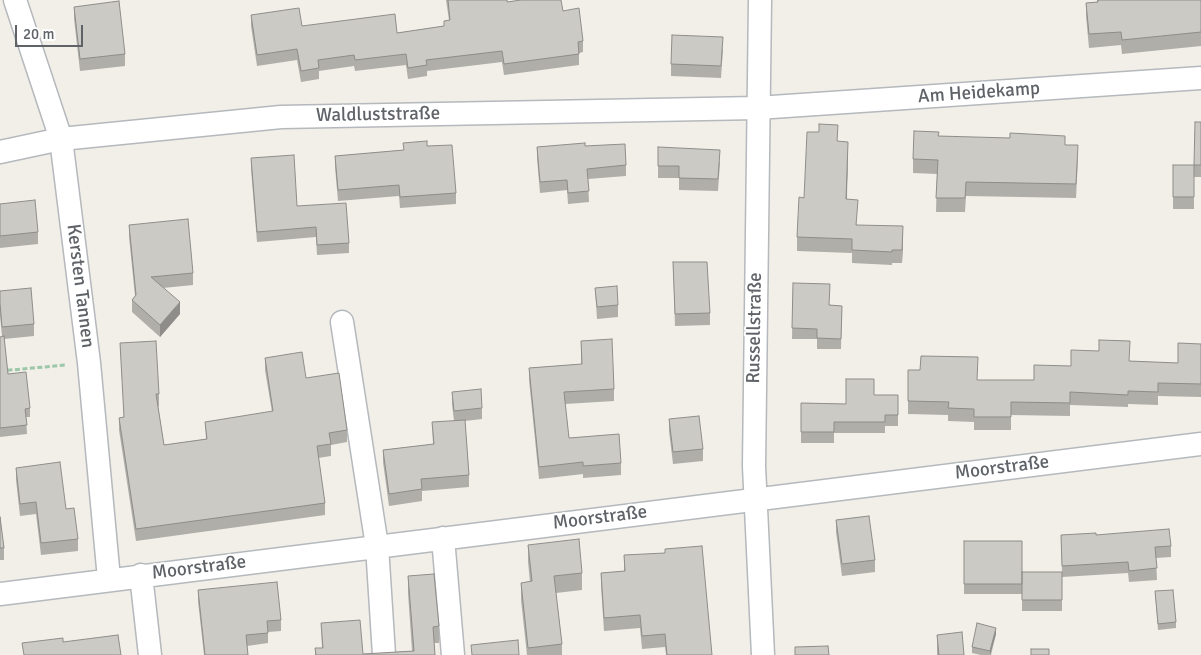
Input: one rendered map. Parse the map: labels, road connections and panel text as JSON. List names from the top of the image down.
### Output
{
  "streets": {
    "street": [
      "Am Heidekamp",
      "Waldluststraße",
      "Kersten Tannen",
      "Russellstraße",
      "Moorstraße"
    ]
  },
  "crossings": [
    ["Am Heidekamp", "Waldluststraße"],
    ["Am Heidekamp", "Russellstraße"],
    ["Waldluststraße", "Kersten Tannen"],
    ["Waldluststraße", "Russellstraße"],
    ["Kersten Tannen", "Moorstraße"],
    ["Russellstraße", "Moorstraße"]
  ],
  "scale_bar": "20 m"
}
